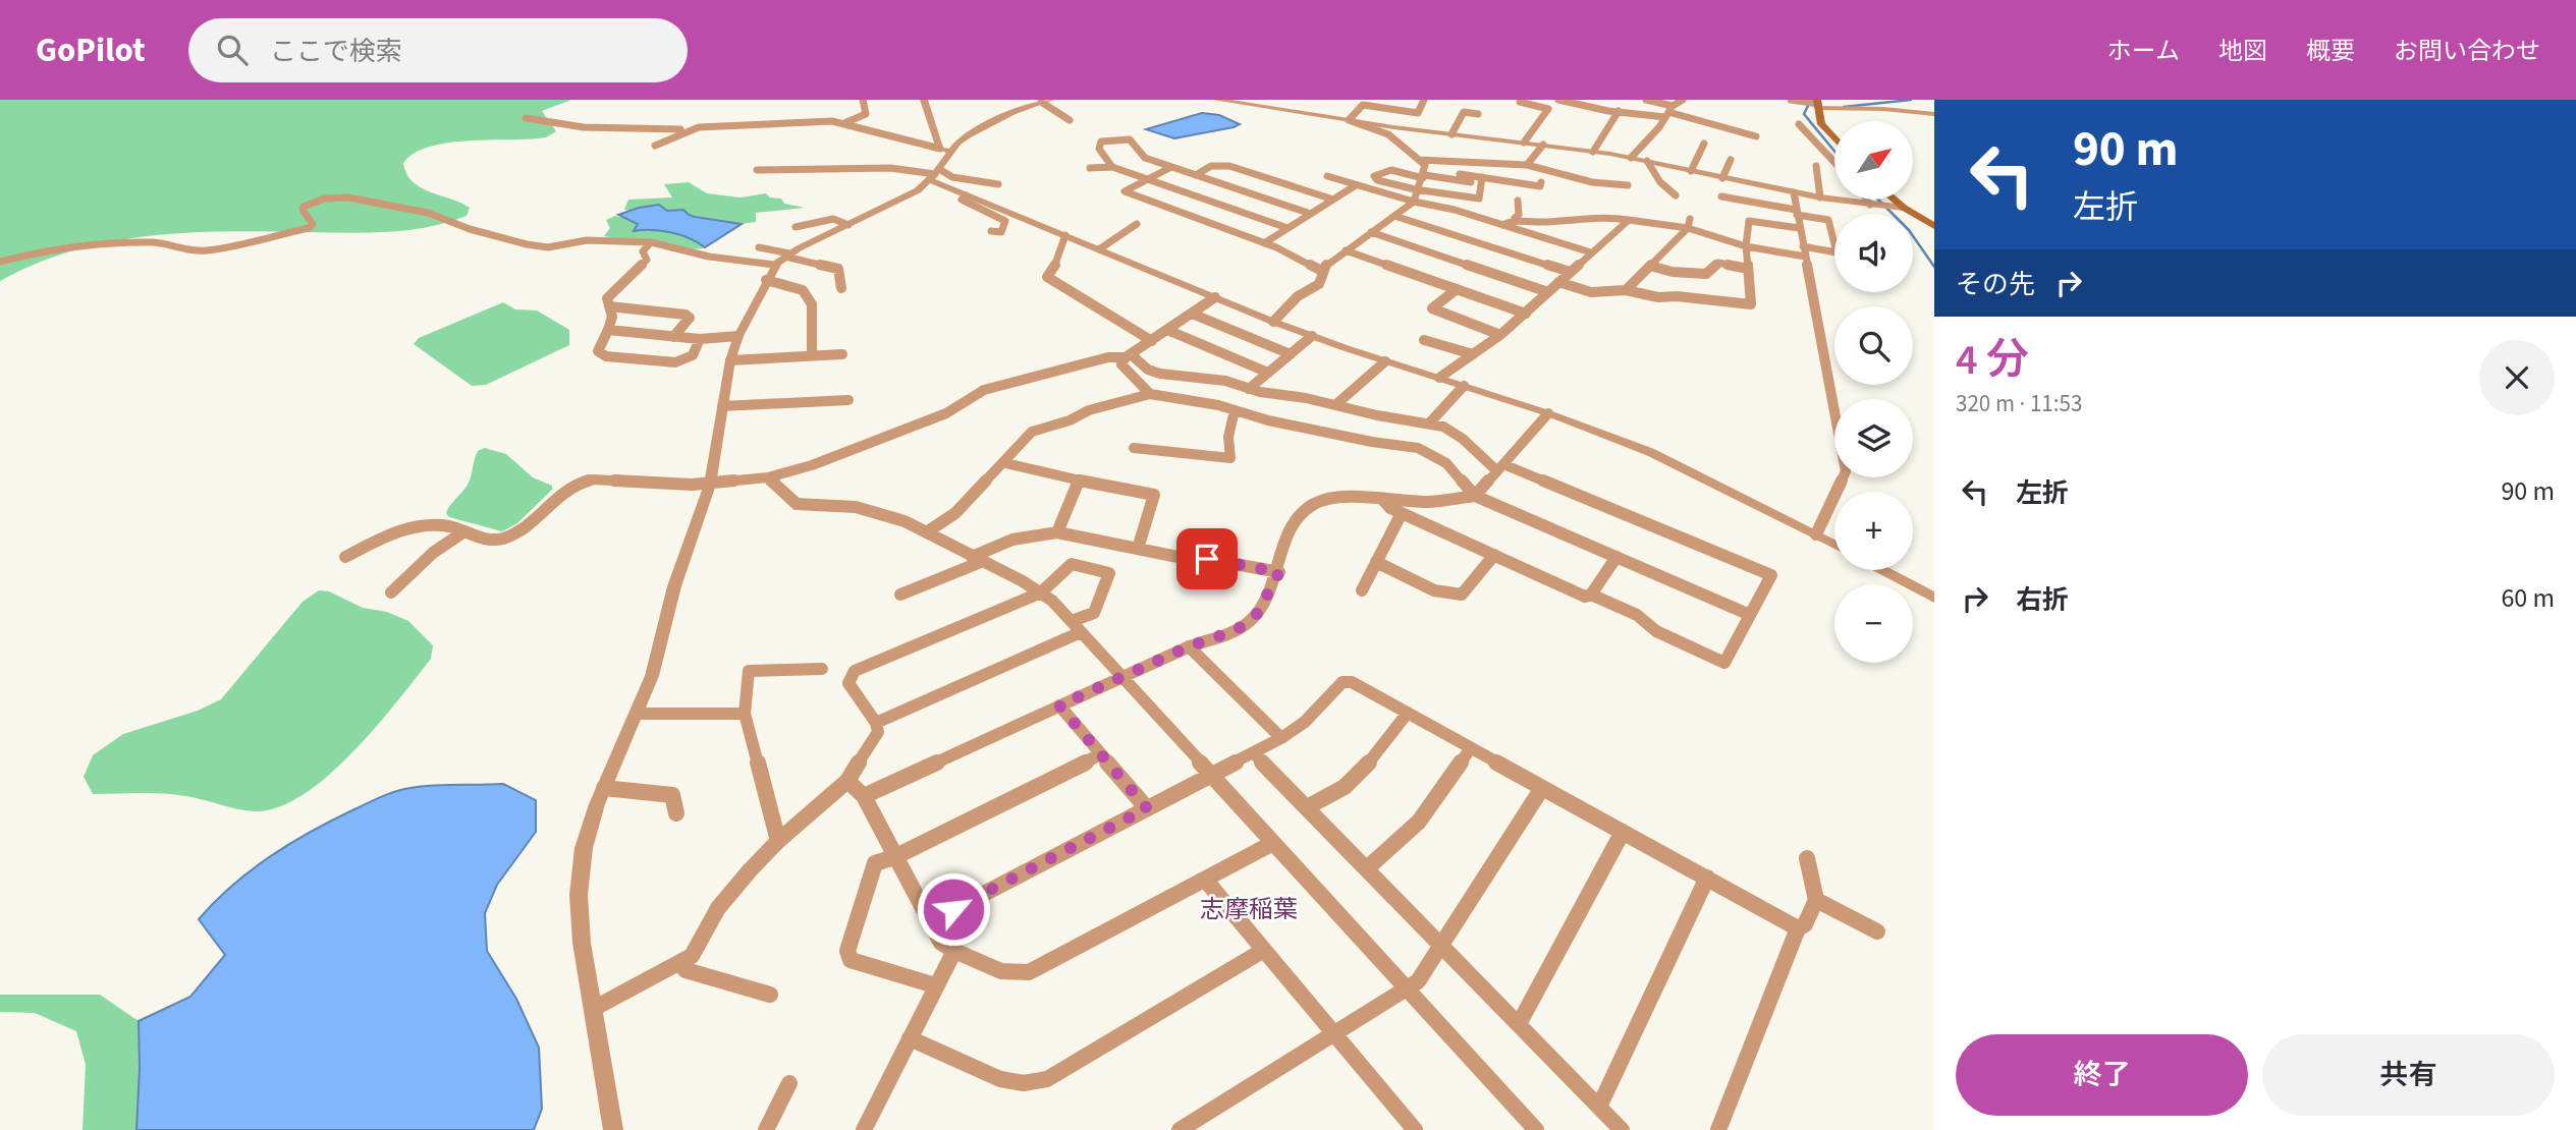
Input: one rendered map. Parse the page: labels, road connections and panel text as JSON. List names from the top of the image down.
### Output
{
  "districts": ["志摩稲葉"],
  "north": "top right",
  "page": {
    "header": "GoPilot",
    "search": "ここで検索",
    "nav": [
      "ホーム",
      "地図",
      "概要",
      "お問い合わせ"
    ],
    "turn": ["90 m", "左折"],
    "map_buttons": ["+", "−"],
    "then": "その先",
    "heading": ["4 分", "320 m · 11:53"],
    "list": [
      {
        "name": "左折",
        "value": "90 m"
      },
      {
        "name": "右折",
        "value": "60 m"
      }
    ],
    "buttons": ["終了", "共有"]
  }
}
